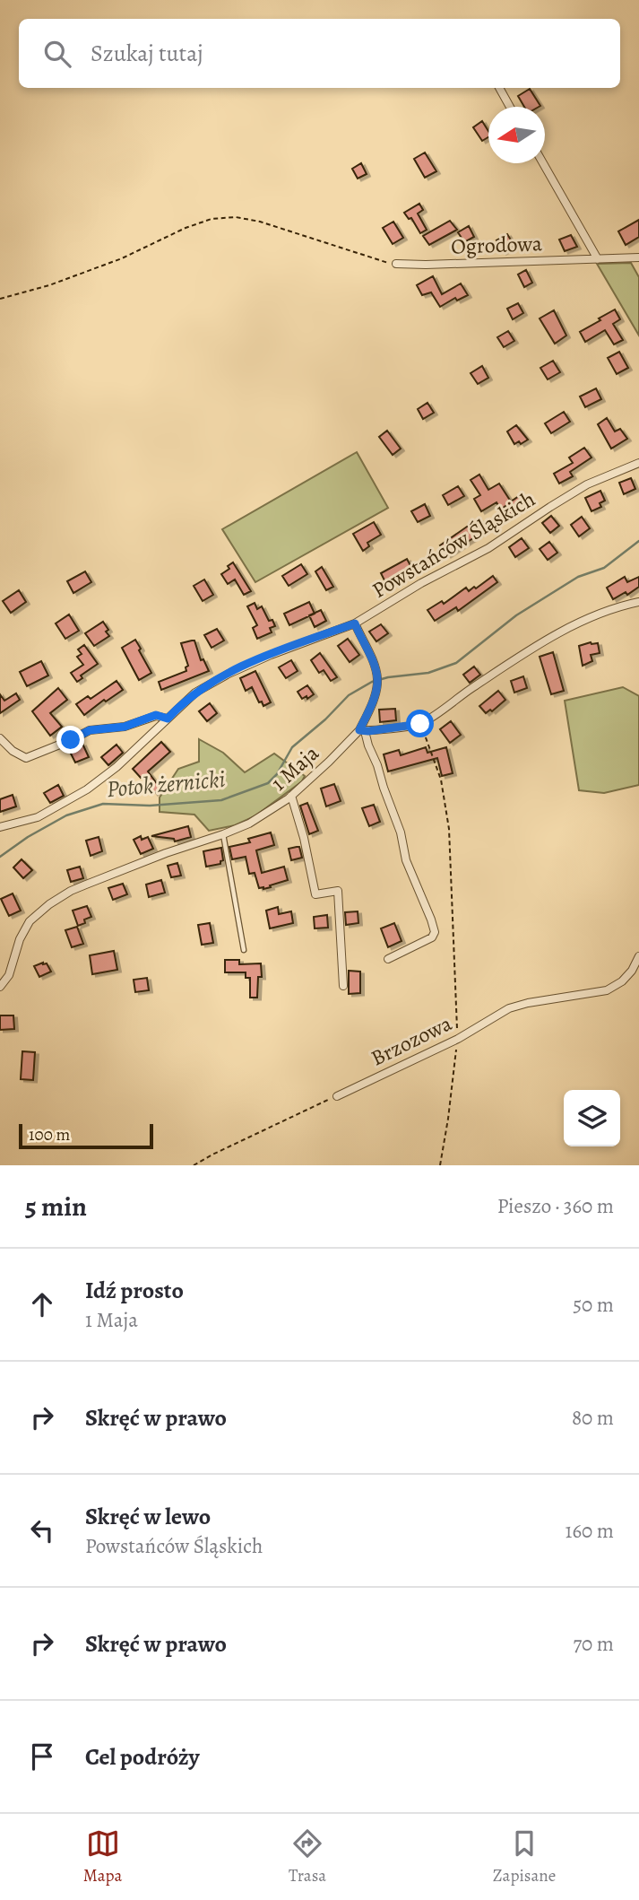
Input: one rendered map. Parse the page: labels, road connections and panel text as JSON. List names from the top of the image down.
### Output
{
  "streets": {
    "street": [
      "Ogrodowa",
      "Powstańców Śląskich",
      "1 Maja",
      "Brzozowa"
    ]
  },
  "water": ["Potok żernicki"],
  "scale_bar": "100 m",
  "north": "left",
  "page": {
    "search": "Szukaj tutaj",
    "scale": "100 m",
    "heading": ["5 min", "Pieszo · 360 m"],
    "list": [
      ["Idź prosto", "1 Maja", "50 m"],
      ["Skręć w prawo", "80 m"],
      ["Skręć w lewo", "Powstańców Śląskich", "160 m"],
      ["Skręć w prawo", "70 m"],
      "Cel podróży"
    ],
    "nav": ["Mapa", "Trasa", "Zapisane"]
  }
}
